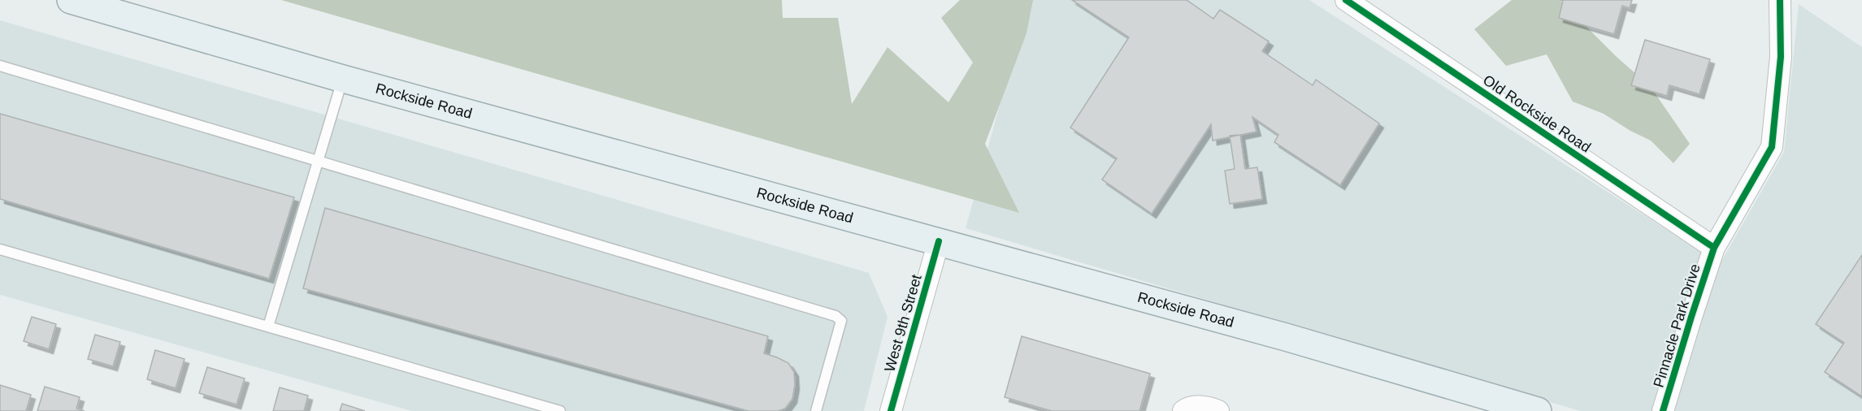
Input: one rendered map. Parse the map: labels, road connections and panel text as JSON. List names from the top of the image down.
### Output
{
  "streets": {
    "main road": ["Rockside Road"],
    "street": ["Old Rockside Road", "West 9th Street", "Pinnacle Park Drive"]
  },
  "crossings": [
    ["Rockside Road", "West 9th Street"],
    ["Old Rockside Road", "Pinnacle Park Drive"]
  ]
}
